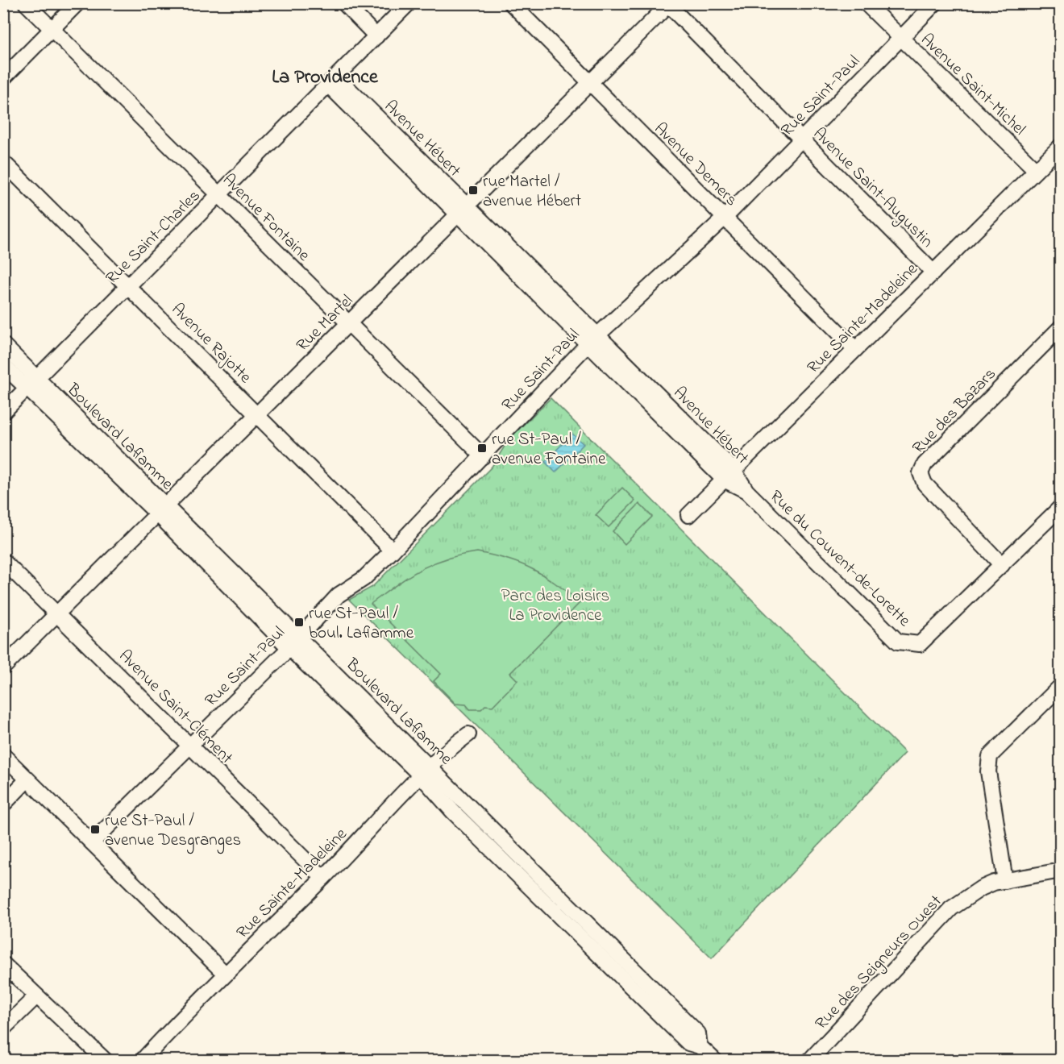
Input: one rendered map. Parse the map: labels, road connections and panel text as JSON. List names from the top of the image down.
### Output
{
  "streets": {
    "street": [
      "Avenue Saint-Michel",
      "Rue Saint-Paul",
      "Avenue Hébert",
      "Avenue Demers",
      "Avenue Saint-Augustin",
      "Avenue Fontaine",
      "Rue Saint-Charles",
      "Rue Sainte-Madeleine",
      "Rue Martel",
      "Avenue Rajotte",
      "Rue des Bazars",
      "Boulevard Laflamme",
      "Rue du Couvent-de-Lorette",
      "Avenue Saint-Clément",
      "Rue des Seigneurs Ouest"
    ]
  },
  "crossings": [
    ["Avenue Saint-Michel", "Rue Saint-Paul"],
    ["Avenue Saint-Michel", "Rue Sainte-Madeleine"],
    ["Rue Saint-Paul", "Avenue Hébert"],
    ["Rue Saint-Paul", "Avenue Demers"],
    ["Rue Saint-Paul", "Avenue Saint-Augustin"],
    ["Rue Saint-Paul", "Avenue Fontaine"],
    ["Rue Saint-Paul", "Avenue Rajotte"],
    ["Rue Saint-Paul", "Boulevard Laflamme"],
    ["Rue Saint-Paul", "Avenue Saint-Clément"],
    ["Avenue Hébert", "Rue Saint-Charles"],
    ["Avenue Hébert", "Rue Sainte-Madeleine"],
    ["Avenue Hébert", "Rue Martel"],
    ["Avenue Hébert", "Rue du Couvent-de-Lorette"],
    ["Avenue Demers", "Rue Sainte-Madeleine"],
    ["Avenue Demers", "Rue Martel"],
    ["Avenue Saint-Augustin", "Rue Sainte-Madeleine"],
    ["Avenue Saint-Augustin", "Rue Martel"],
    ["Avenue Fontaine", "Rue Saint-Charles"],
    ["Avenue Fontaine", "Rue Martel"],
    ["Rue Saint-Charles", "Avenue Rajotte"],
    ["Rue Saint-Charles", "Boulevard Laflamme"],
    ["Rue Sainte-Madeleine", "Boulevard Laflamme"],
    ["Rue Sainte-Madeleine", "Avenue Saint-Clément"],
    ["Rue Martel", "Avenue Rajotte"],
    ["Rue Martel", "Boulevard Laflamme"],
    ["Rue Martel", "Avenue Saint-Clément"],
    ["Rue des Bazars", "Rue du Couvent-de-Lorette"]
  ],
  "districts": ["La Providence"],
  "parks": ["Parc des Loisirs La Providence"],
  "places": {
    "transit": [
      "rue Martel / avenue Hébert",
      "rue St-Paul / avenue Fontaine",
      "rue St-Paul / boul. Laflamme",
      "rue St-Paul / avenue Desgranges"
    ]
  }
}
